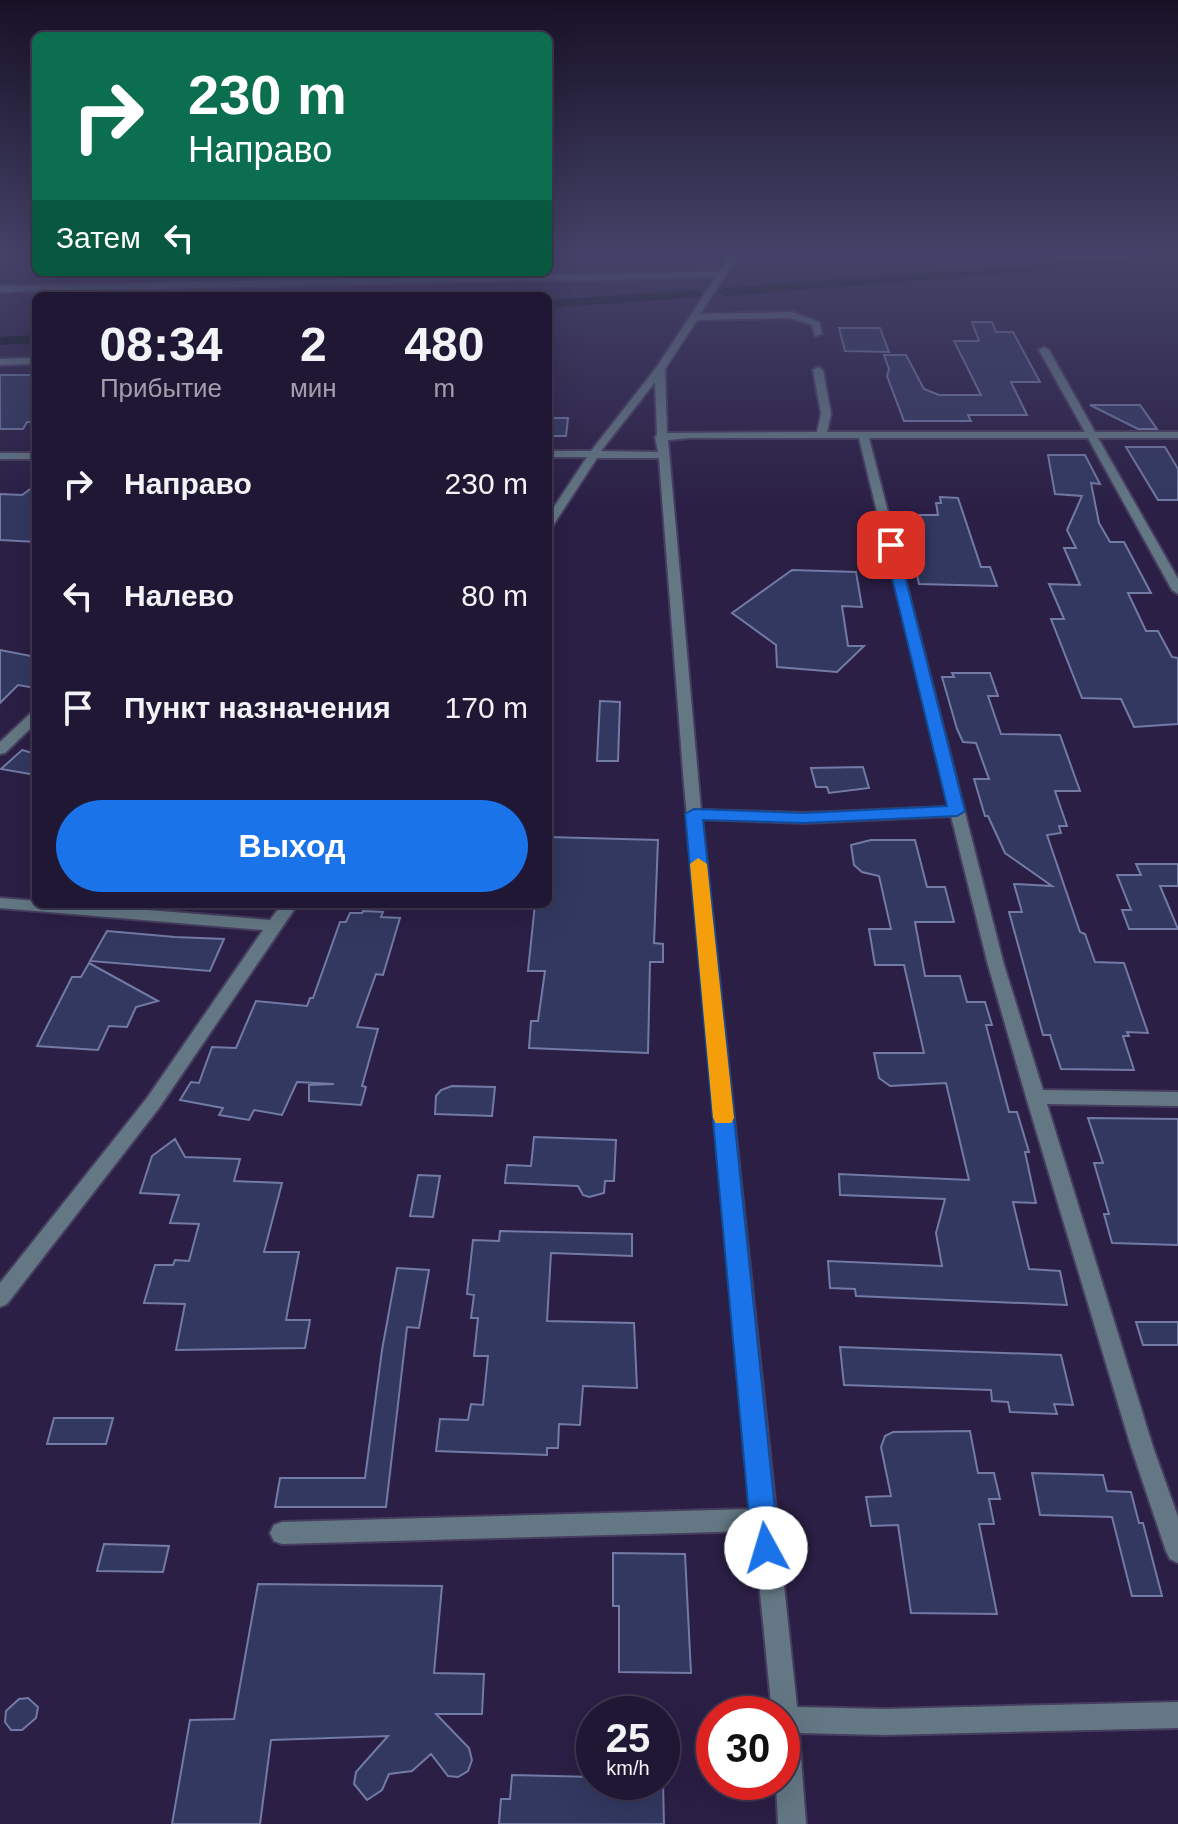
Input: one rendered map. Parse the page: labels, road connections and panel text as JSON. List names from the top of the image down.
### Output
{
  "page": {
    "turn": ["230 m", "Направо"],
    "then": "Затем",
    "eta": [
      "08:34",
      "Прибытие",
      "2",
      "мин",
      "480",
      "m"
    ],
    "list": [
      {
        "name": "Направо",
        "value": "230 m"
      },
      {
        "name": "Налево",
        "value": "80 m"
      },
      {
        "name": "Пункт назначения",
        "value": "170 m"
      }
    ],
    "buttons": "Выход",
    "speed": "25 km/h",
    "limit": "30"
  }
}
